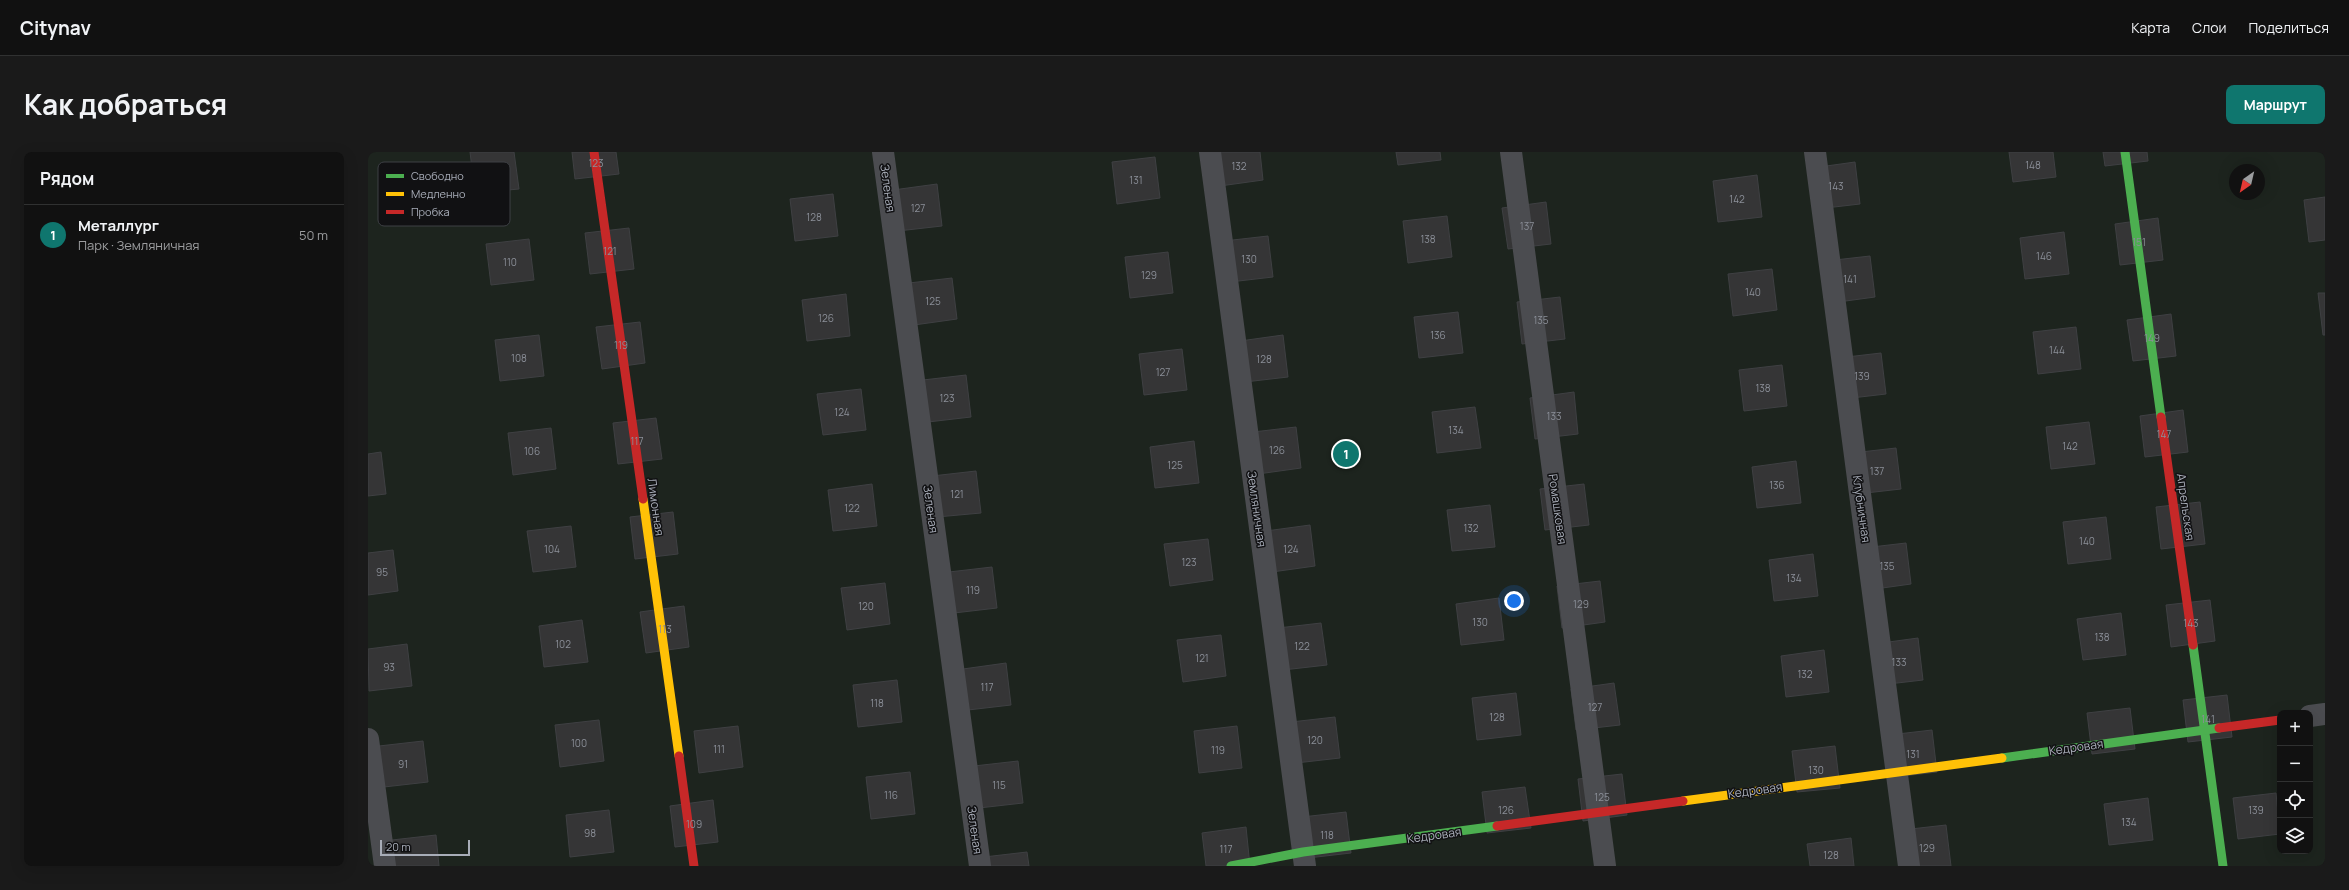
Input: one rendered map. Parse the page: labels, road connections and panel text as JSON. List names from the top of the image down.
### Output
{
  "streets": {
    "street": [
      "Зеленая",
      "Лимонная",
      "Апрельская",
      "Земляничная",
      "Ромашковая",
      "Клубничная",
      "Кедровая"
    ]
  },
  "crossings": [
    ["Апрельская", "Кедровая"],
    ["Земляничная", "Кедровая"],
    ["Ромашковая", "Кедровая"],
    ["Клубничная", "Кедровая"]
  ],
  "house_numbers": [
    "123",
    "148",
    "132",
    "131",
    "143",
    "142",
    "127",
    "128",
    "137",
    "138",
    "151",
    "121",
    "146",
    "130",
    "110",
    "129",
    "141",
    "140",
    "125",
    "126",
    "135",
    "136",
    "149",
    "119",
    "144",
    "108",
    "128",
    "127",
    "139",
    "138",
    "123",
    "124",
    "133",
    "134",
    "147",
    "117",
    "142",
    "126",
    "106",
    "125",
    "137",
    "136",
    "121",
    "122",
    "132",
    "140",
    "104",
    "124",
    "123",
    "135",
    "95",
    "134",
    "119",
    "129",
    "120",
    "130",
    "143",
    "113",
    "138",
    "102",
    "122",
    "121",
    "133",
    "93",
    "132",
    "117",
    "118",
    "127",
    "128",
    "141",
    "120",
    "100",
    "111",
    "119",
    "131",
    "91",
    "130",
    "115",
    "116",
    "125",
    "126",
    "139",
    "134",
    "109",
    "98",
    "118",
    "129",
    "117",
    "128"
  ],
  "legend": ["Свободно", "Медленно", "Пробка"],
  "scale_bar": "20 m",
  "north": "bottom left",
  "page": {
    "header": "Citynav",
    "nav": ["Карта", "Слои", "Поделиться"],
    "title": "Как добраться",
    "buttons": "Маршрут",
    "heading": "Рядом",
    "list": [
      {
        "mark": "1",
        "name": "Металлург",
        "note": "Парк · Земляничная",
        "value": "50 m"
      }
    ],
    "pins": "1",
    "map_buttons": ["+", "−"],
    "scale": "20 m"
  }
}
